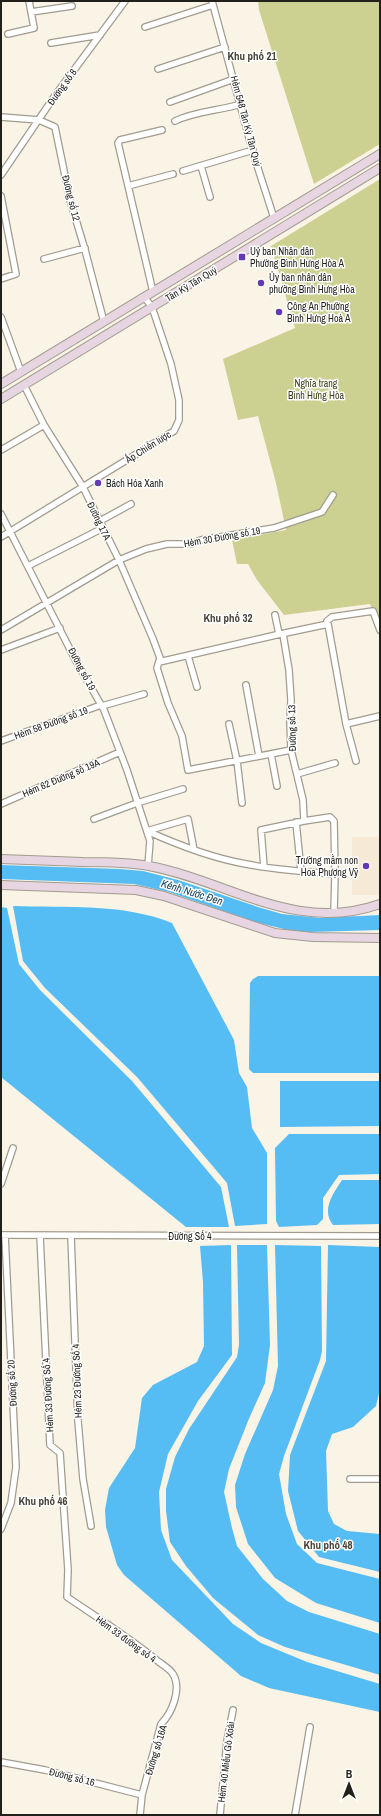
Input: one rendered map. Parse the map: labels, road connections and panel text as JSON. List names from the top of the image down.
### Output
{
  "streets": {
    "main road": ["Tân Kỳ Tân Quý"],
    "street": [
      "Đường số 8",
      "Hẻm 548 Tân Kỳ Tân Quý",
      "Đường số 12",
      "Ấp Chiến lược",
      "Đường 17A",
      "Hẻm 30 Đường số 19",
      "Đường số 19",
      "Hẻm 58 Đường số 19",
      "Đường số 13",
      "Hẻm 62 Đường số 19A",
      "Đường Số 4",
      "Hẻm 23 Đường Số 4",
      "Đường số 20",
      "Hẻm 33 Đường Số 4",
      "Hẻm 33 đường số 4",
      "Đường số 16A",
      "Hẻm 40 Miếu Gò Xoài",
      "Đường số 16"
    ]
  },
  "crossings": [
    ["Đường số 8", "Đường số 12"],
    ["Hẻm 548 Tân Kỳ Tân Quý", "Tân Kỳ Tân Quý"],
    ["Đường số 12", "Tân Kỳ Tân Quý"],
    ["Tân Kỳ Tân Quý", "Ấp Chiến lược"],
    ["Tân Kỳ Tân Quý", "Đường 17A"],
    ["Ấp Chiến lược", "Đường 17A"],
    ["Ấp Chiến lược", "Đường số 19"],
    ["Đường 17A", "Hẻm 30 Đường số 19"],
    ["Hẻm 30 Đường số 19", "Đường số 19"],
    ["Đường số 19", "Hẻm 58 Đường số 19"],
    ["Đường số 19", "Hẻm 62 Đường số 19A"],
    ["Đường Số 4", "Hẻm 23 Đường Số 4"],
    ["Đường Số 4", "Đường số 20"],
    ["Đường Số 4", "Hẻm 33 Đường Số 4"],
    ["Hẻm 33 Đường Số 4", "Hẻm 33 đường số 4"],
    ["Hẻm 33 đường số 4", "Đường số 16A"],
    ["Đường số 16A", "Đường số 16"]
  ],
  "districts": [
    "Khu phố 21",
    "Khu phố 32",
    "Khu phố 46",
    "Khu phố 48"
  ],
  "water": ["Kênh Nước Đen"],
  "parks": ["Nghĩa trang Bình Hưng Hòa"],
  "places": {
    "transit": ["Uỷ ban Nhân dân Phường Bình Hưng Hòa A"],
    "other": [
      "Ủy ban nhân dân phường Bình Hưng Hòa",
      "Công An Phường Bình Hưng Hoà A",
      "Bách Hóa Xanh",
      "Trường mầm non Hoa Phượng Vỹ"
    ]
  },
  "north": "top"
}
